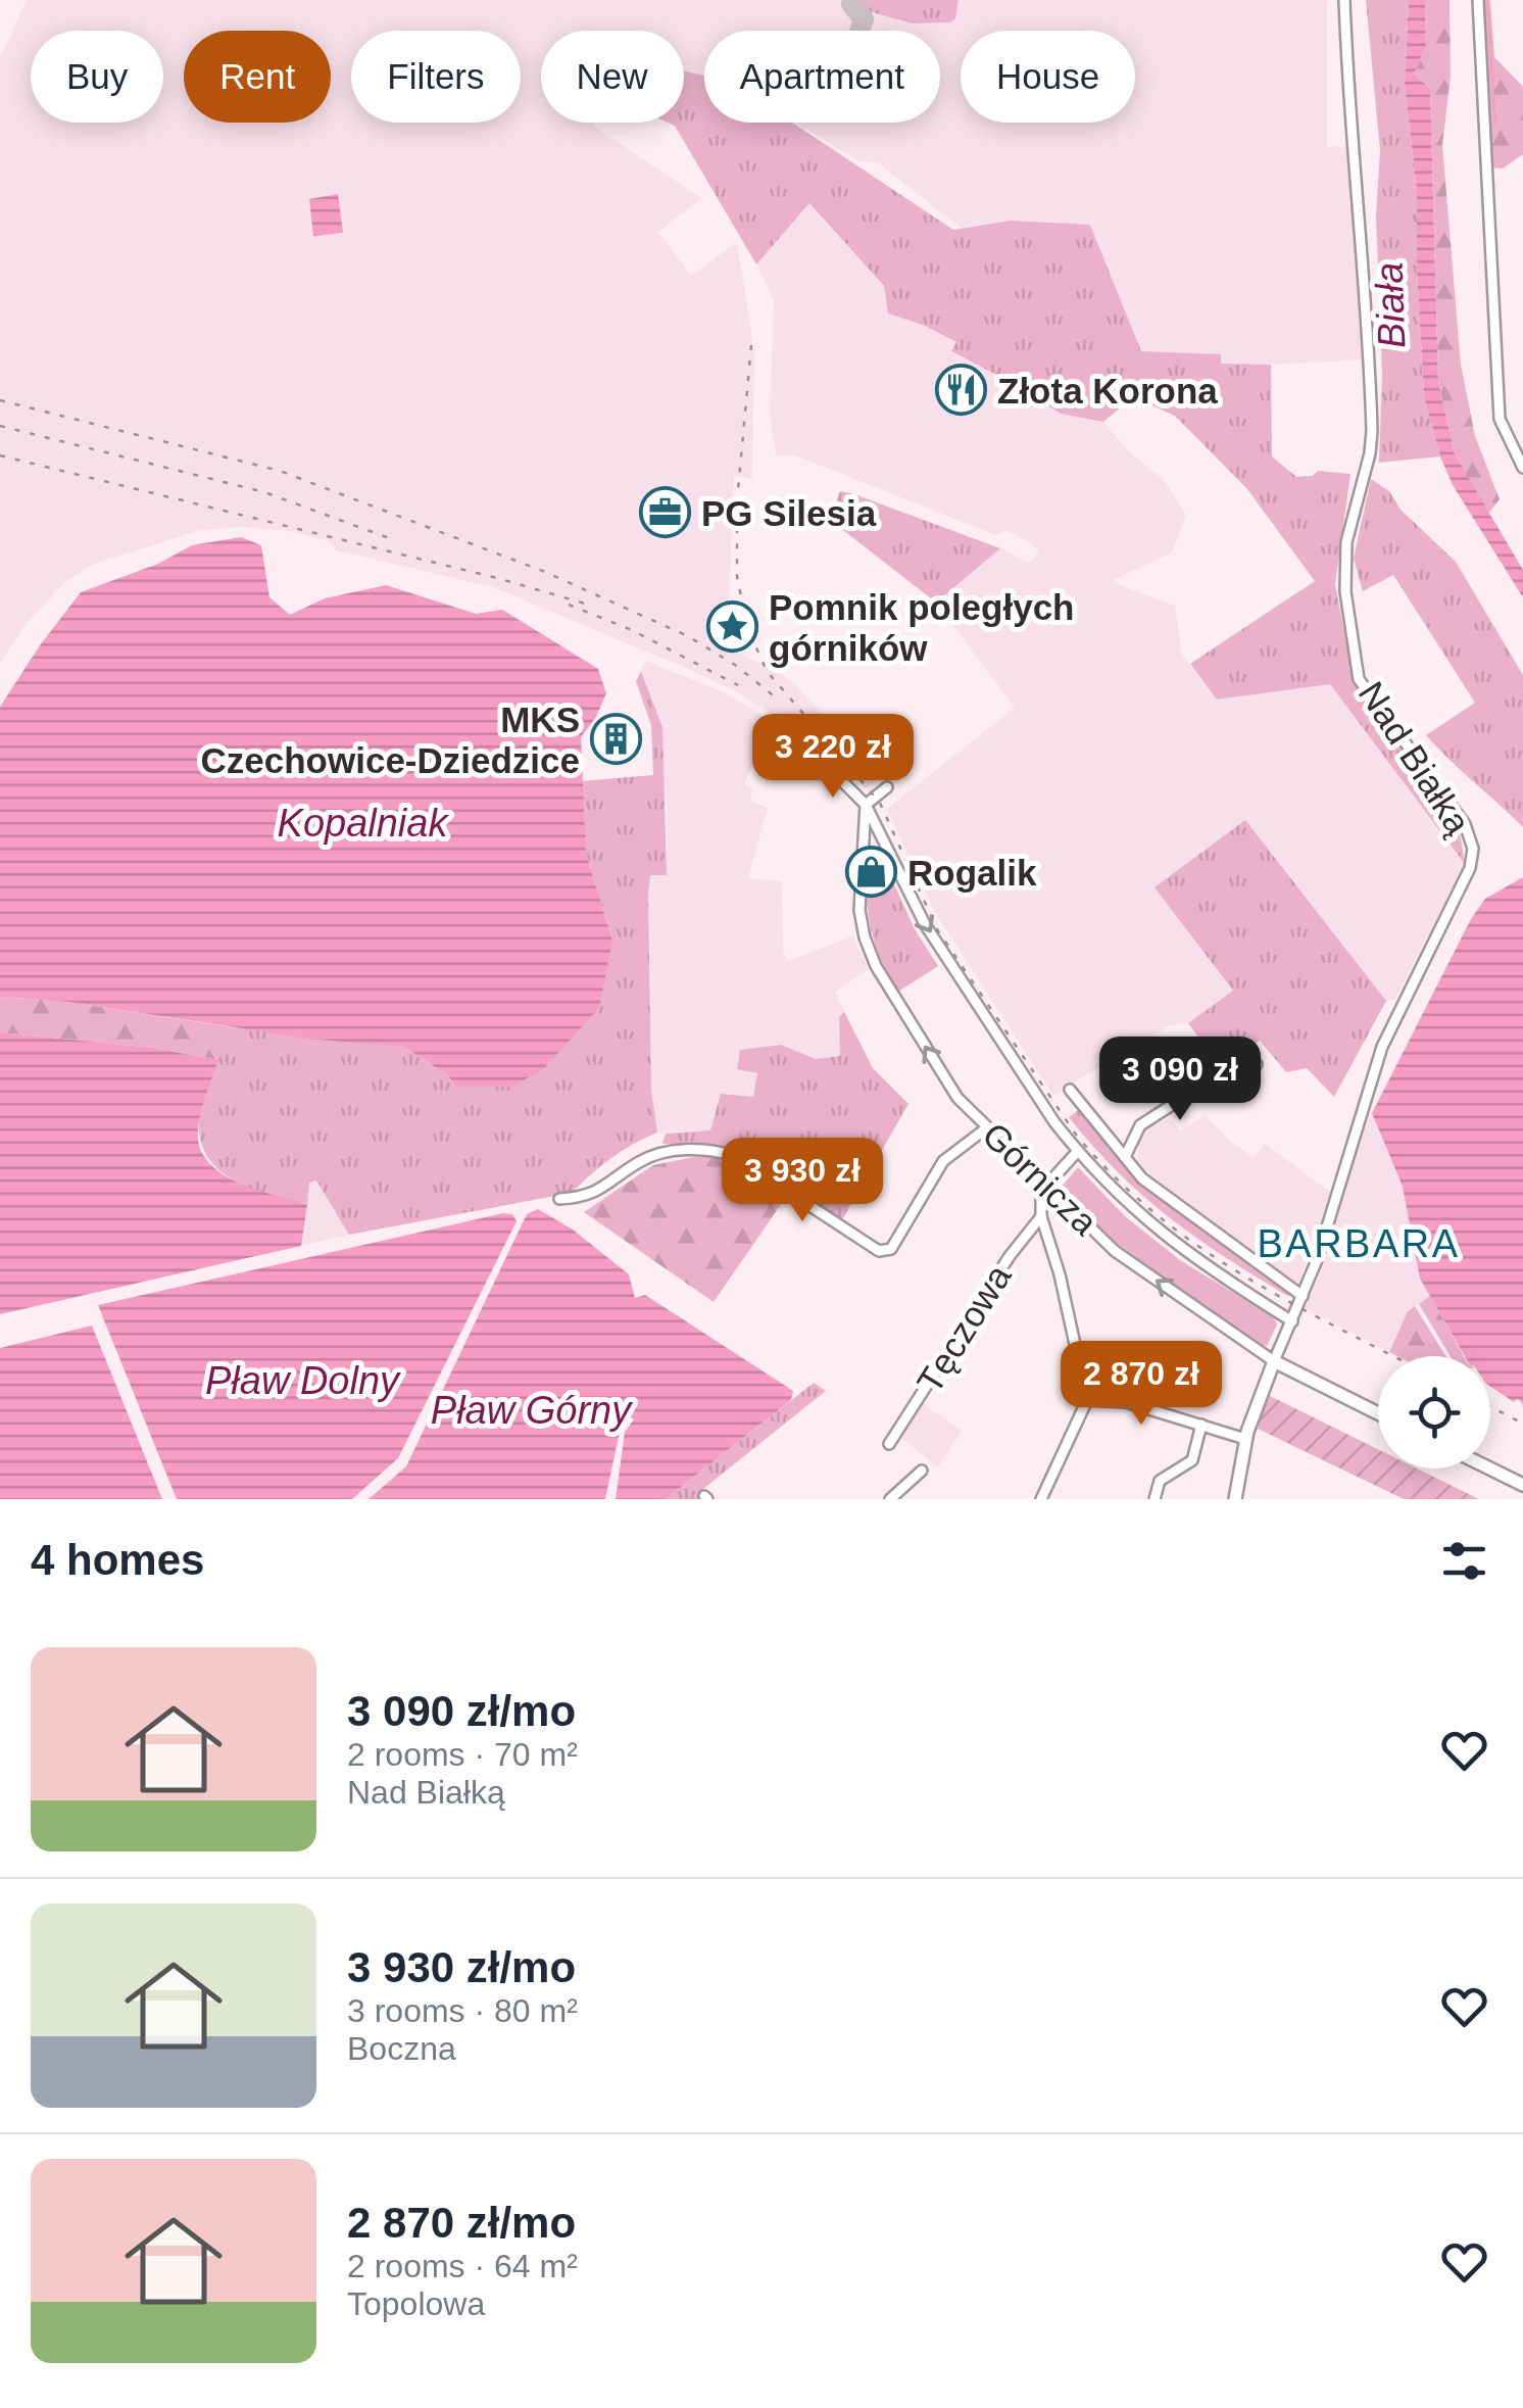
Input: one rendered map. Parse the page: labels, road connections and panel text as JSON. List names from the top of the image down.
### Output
{
  "streets": {
    "street": ["Nad Białką", "Górnicza", "Tęczowa"]
  },
  "districts": ["BARBARA"],
  "water": [
    "Biała",
    "Kopalniak",
    "Pław Dolny",
    "Pław Górny"
  ],
  "places": {
    "restaurant": ["Złota Korona"],
    "office": ["PG Silesia"],
    "place": ["Pomnik poległych górników"],
    "building": ["MKS Czechowice-Dziedzice"],
    "shop": ["Rogalik"]
  },
  "page": {
    "chip": [
      "Buy",
      "Rent",
      "Filters",
      "New",
      "Apartment",
      "House"
    ],
    "price": [
      "3 220 zł",
      "3 090 zł",
      "3 930 zł",
      "2 870 zł"
    ],
    "heading": "4 homes",
    "list": [
      {
        "name": "3 090 zł/mo",
        "note": "2 rooms · 70 m² · Nad Białką"
      },
      {
        "name": "3 930 zł/mo",
        "note": "3 rooms · 80 m² · Boczna"
      },
      {
        "name": "2 870 zł/mo",
        "note": "2 rooms · 64 m² · Topolowa"
      }
    ]
  }
}
